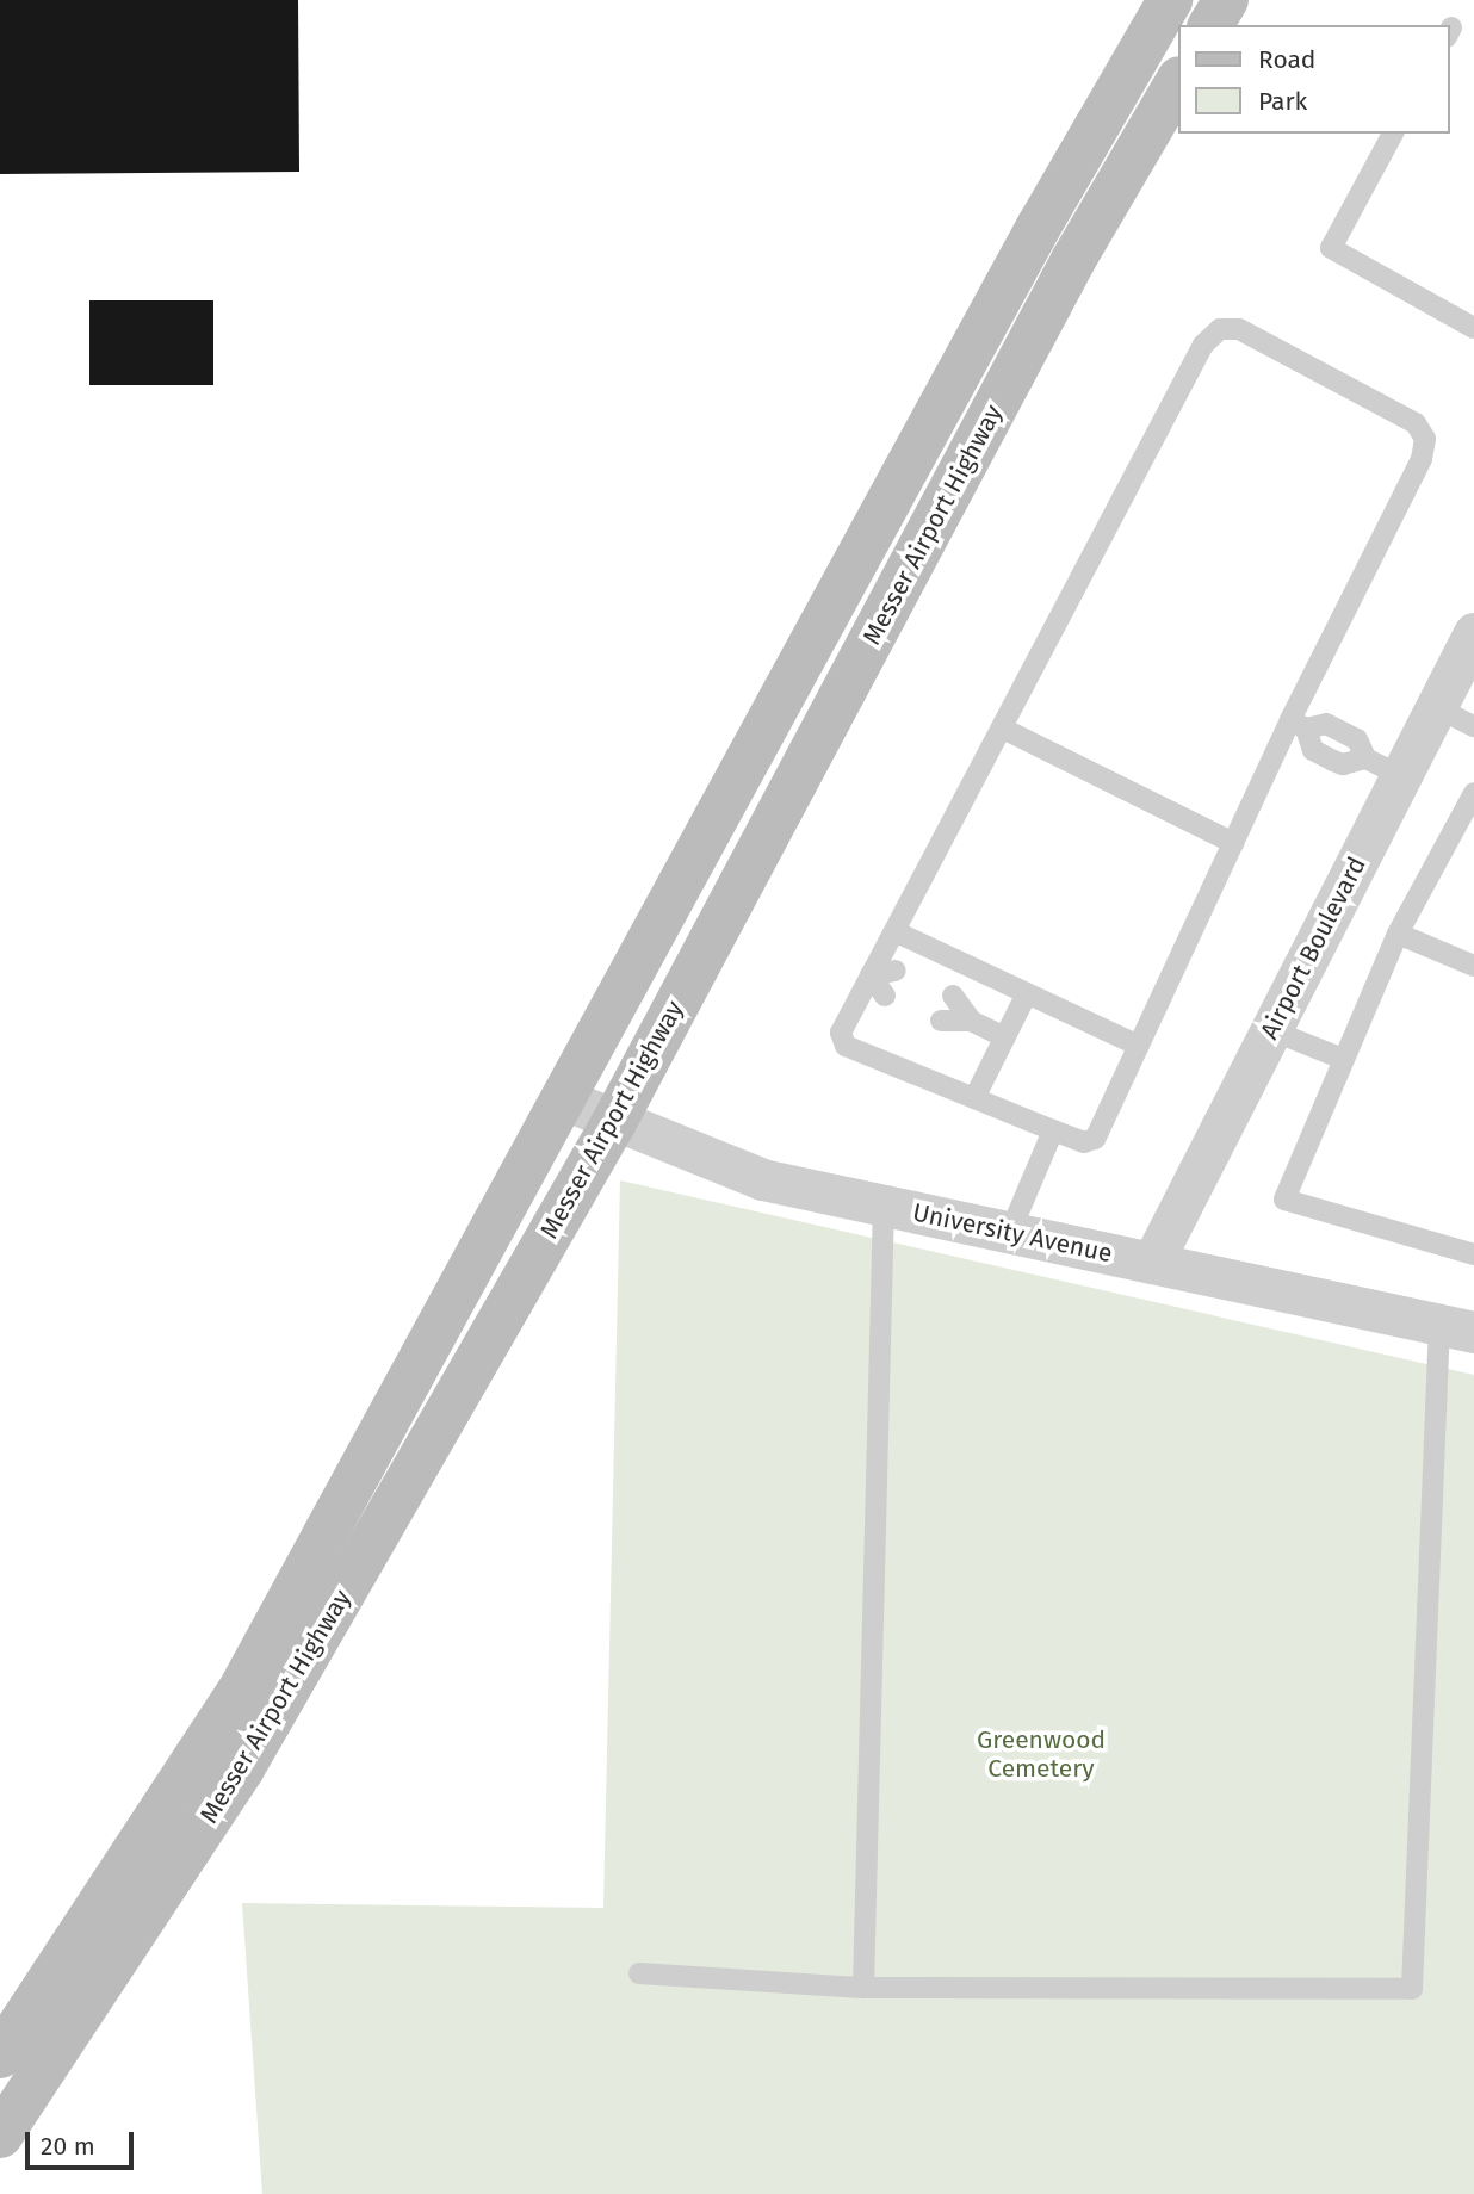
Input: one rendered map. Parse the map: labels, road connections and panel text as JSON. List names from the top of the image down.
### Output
{
  "streets": {
    "main road": ["Messer Airport Highway"],
    "street": ["Airport Boulevard", "University Avenue"]
  },
  "crossings": [
    ["Messer Airport Highway", "University Avenue"],
    ["Airport Boulevard", "University Avenue"]
  ],
  "parks": ["Greenwood Cemetery"],
  "legend": ["Road", "Park"],
  "scale_bar": "20 m"
}
